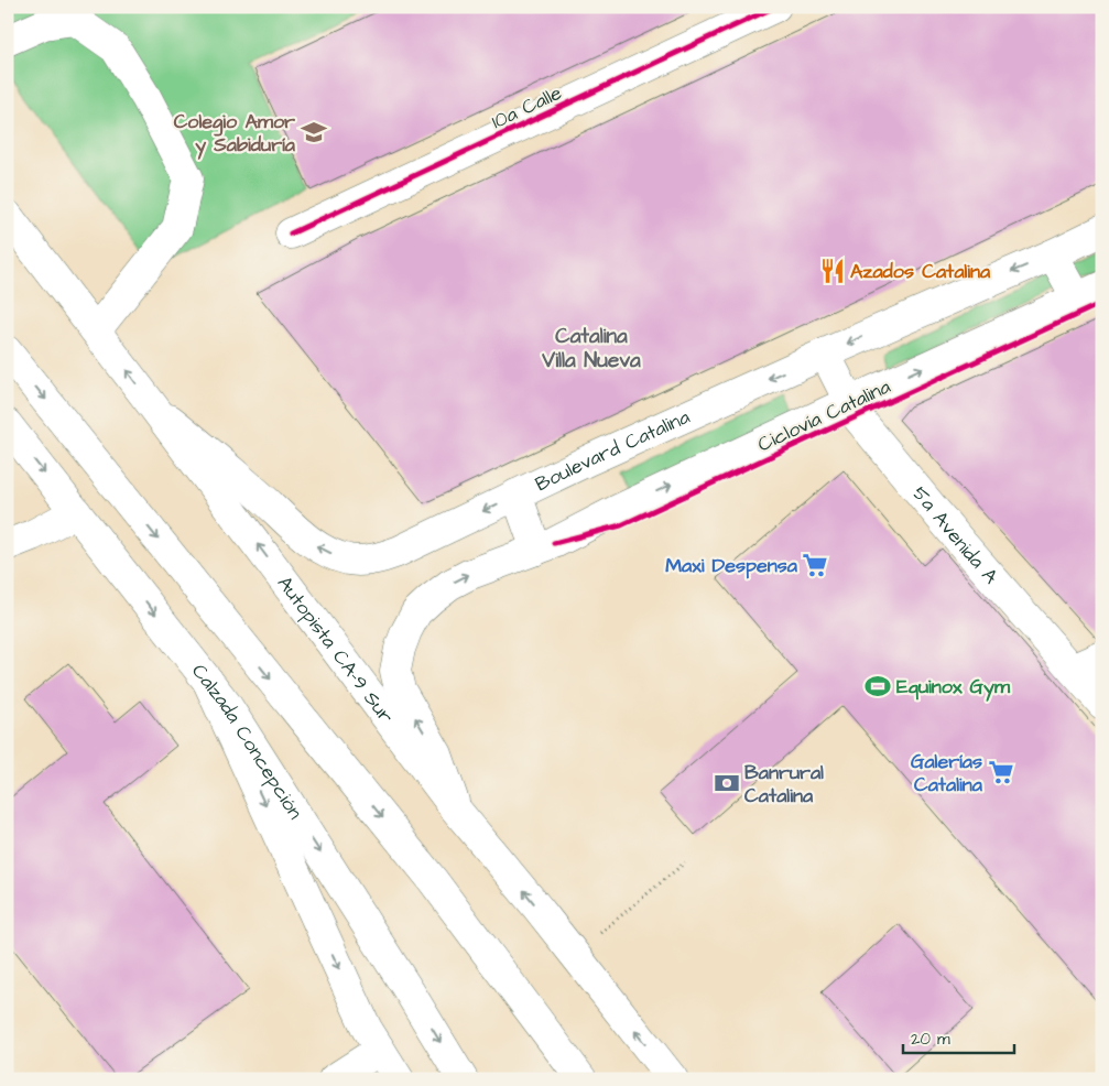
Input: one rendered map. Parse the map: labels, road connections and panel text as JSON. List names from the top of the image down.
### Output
{
  "streets": {
    "main road": [
      "10a Calle",
      "Boulevard Catalina",
      "5a Avenida A",
      "Autopista CA-9 Sur",
      "Calzada Concepción"
    ],
    "cycle path": ["Ciclovía Catalina"]
  },
  "crossings": [
    ["Boulevard Catalina", "5a Avenida A"],
    ["Boulevard Catalina", "Autopista CA-9 Sur"]
  ],
  "districts": ["Catalina Villa Nueva"],
  "places": {
    "school or university": ["Colegio Amor y Sabiduría"],
    "restaurant": ["Azados Catalina"],
    "supermarket": ["Maxi Despensa", "Galerías Catalina"],
    "sports": ["Equinox Gym"],
    "bank": ["Banrural Catalina"]
  },
  "scale_bar": "20 m"
}
